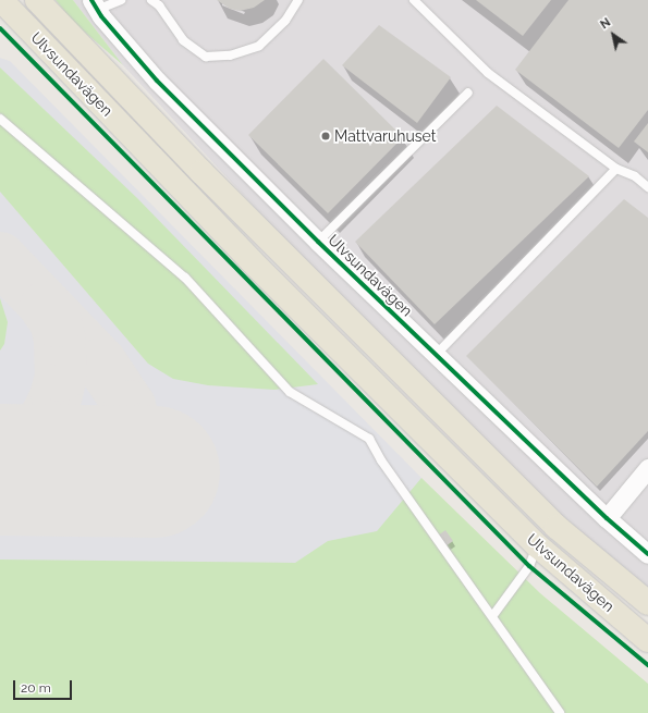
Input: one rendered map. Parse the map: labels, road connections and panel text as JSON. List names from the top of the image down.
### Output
{
  "streets": {
    "main road": ["Ulvsundavägen"]
  },
  "places": ["Mattvaruhuset"],
  "scale_bar": "20 m",
  "north": "top left"
}
